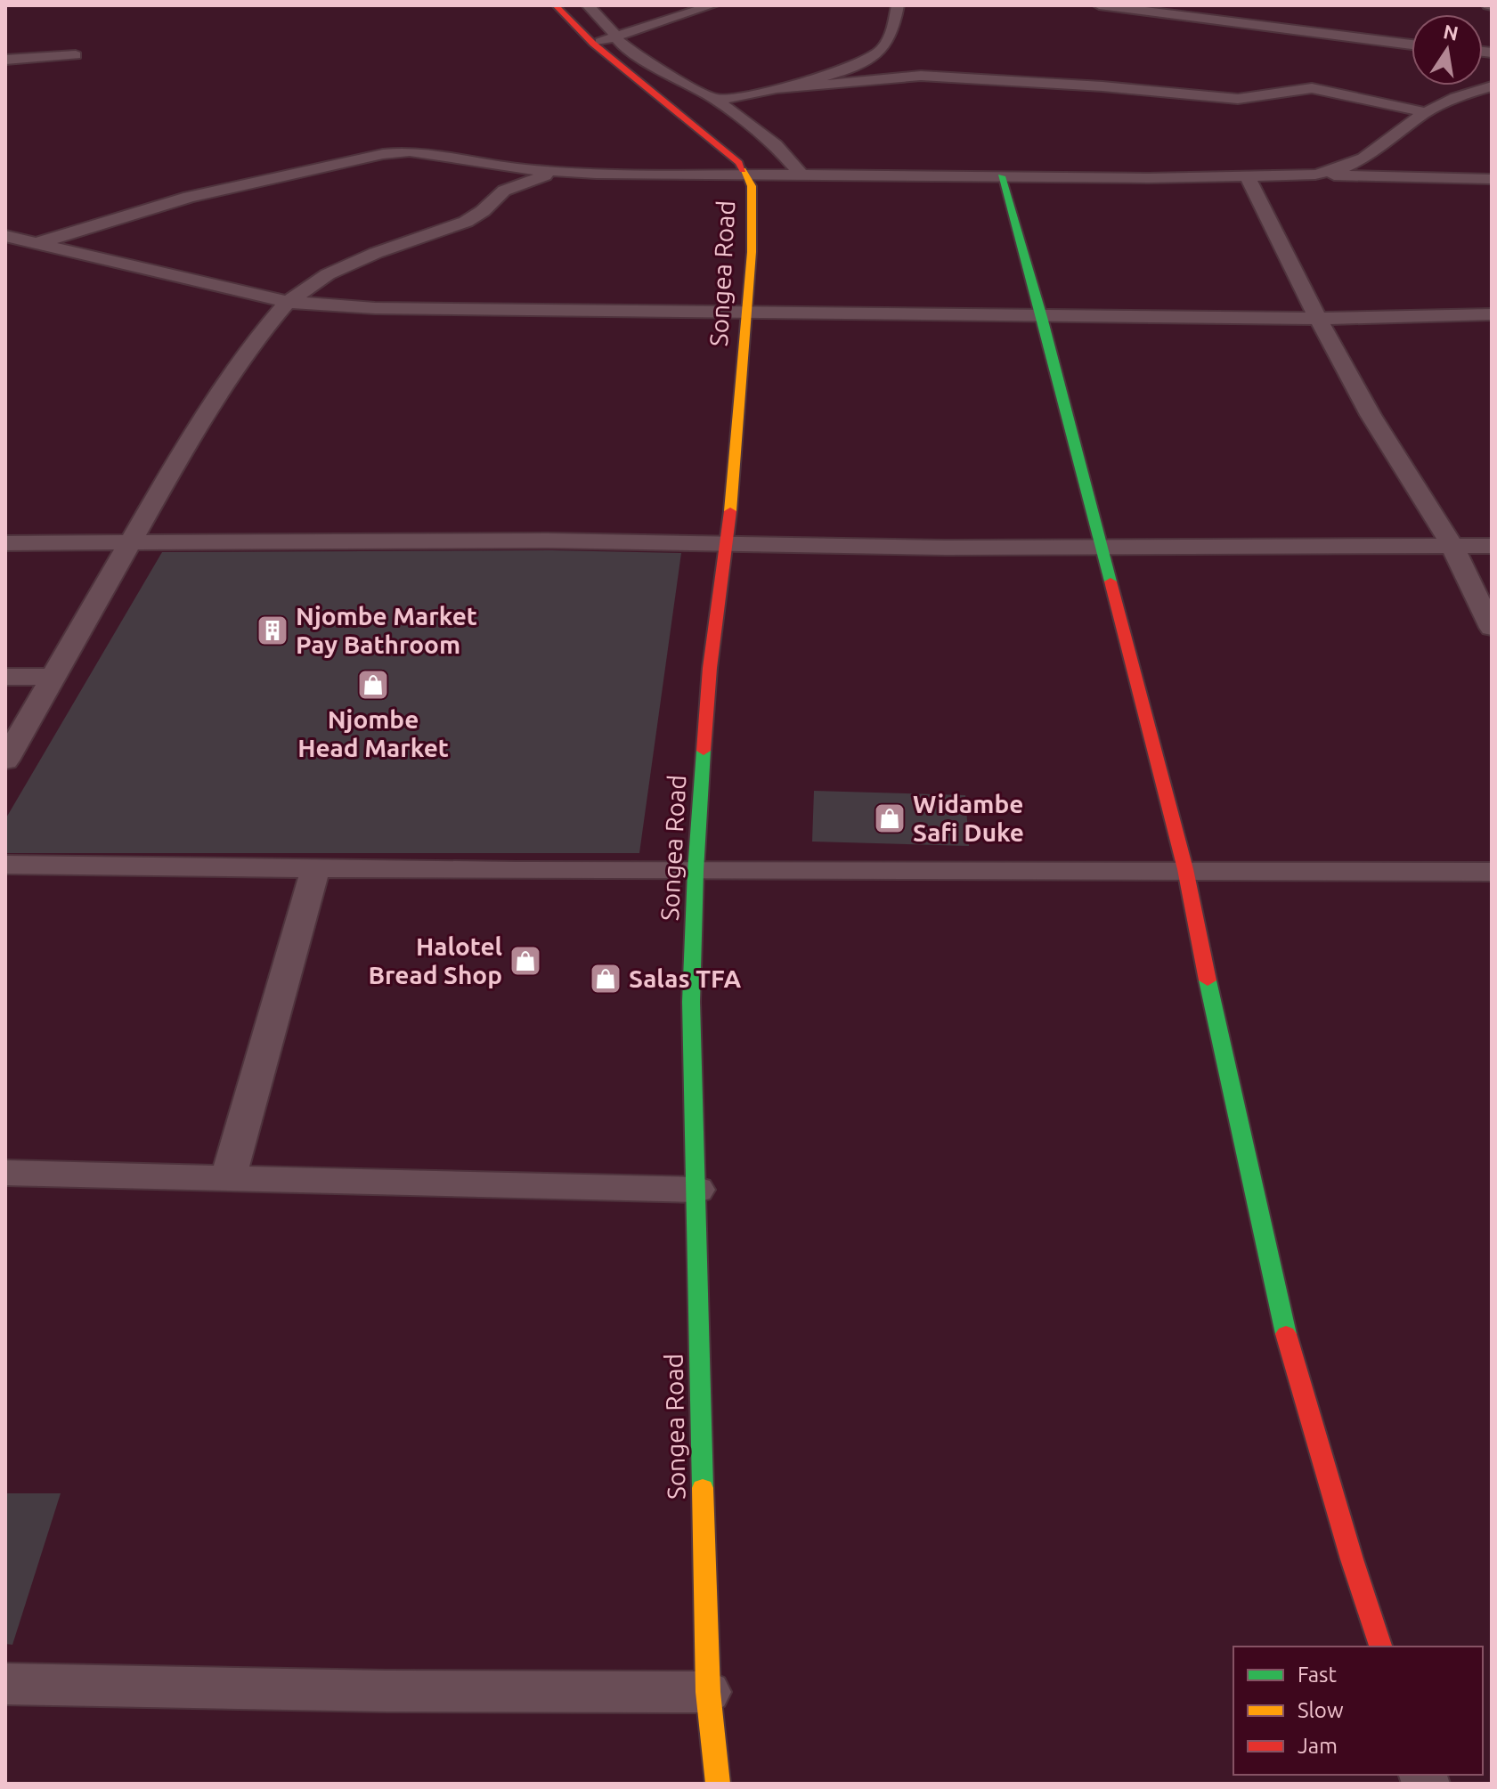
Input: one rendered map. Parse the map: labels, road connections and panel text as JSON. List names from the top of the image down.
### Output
{
  "streets": {
    "main road": ["Songea Road"]
  },
  "places": {
    "building": ["Njombe Market Pay Bathroom"],
    "shop": [
      "Njombe Head Market",
      "Widambe Safi Duke",
      "Halotel Bread Shop",
      "Salas TFA"
    ]
  },
  "legend": ["Fast", "Slow", "Jam"],
  "north": "top"
}
